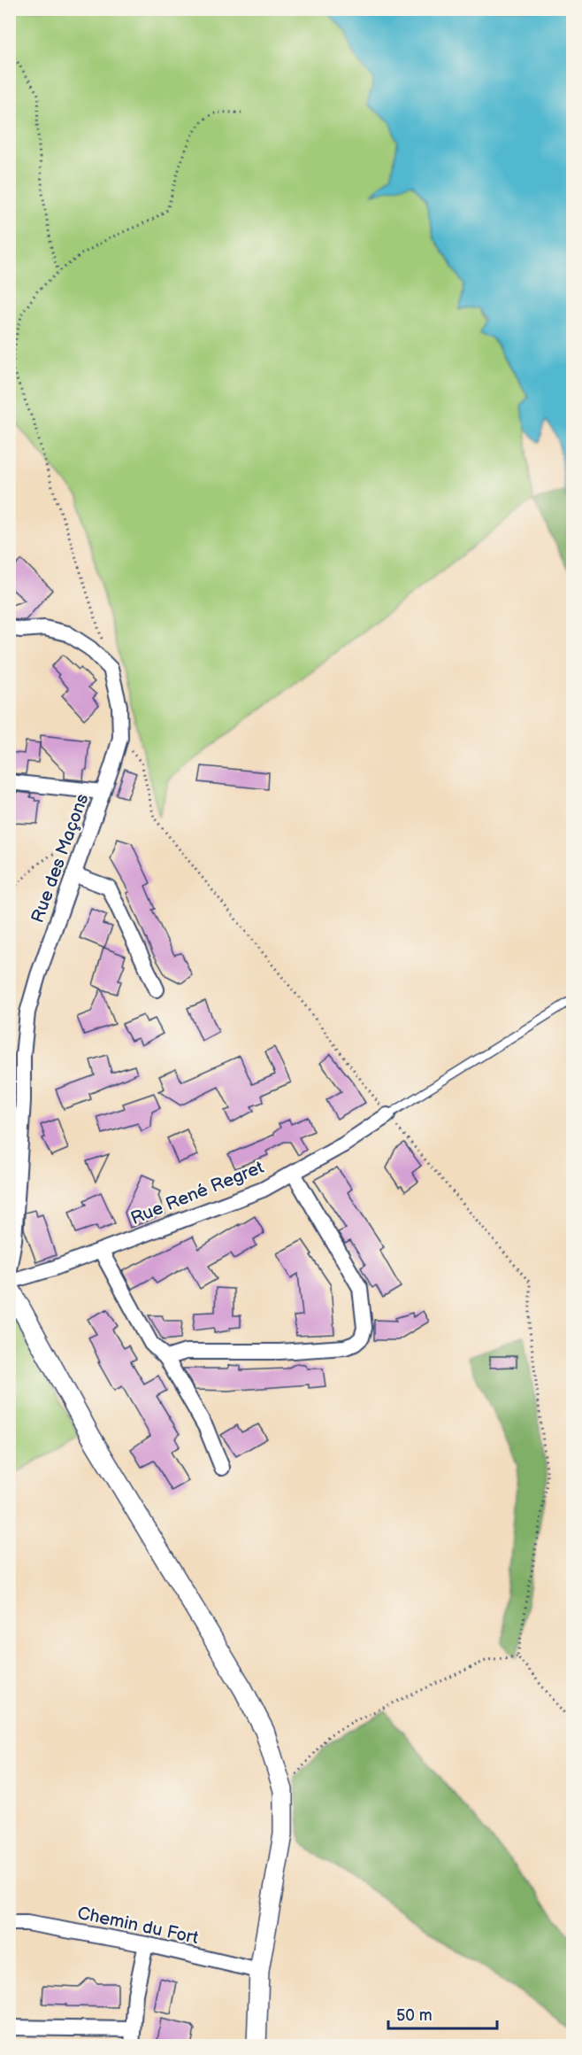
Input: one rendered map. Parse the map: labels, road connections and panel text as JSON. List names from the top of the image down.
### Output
{
  "streets": {
    "street": ["Rue des Maçons", "Rue René Regret", "Chemin du Fort"]
  },
  "scale_bar": "50 m"
}
